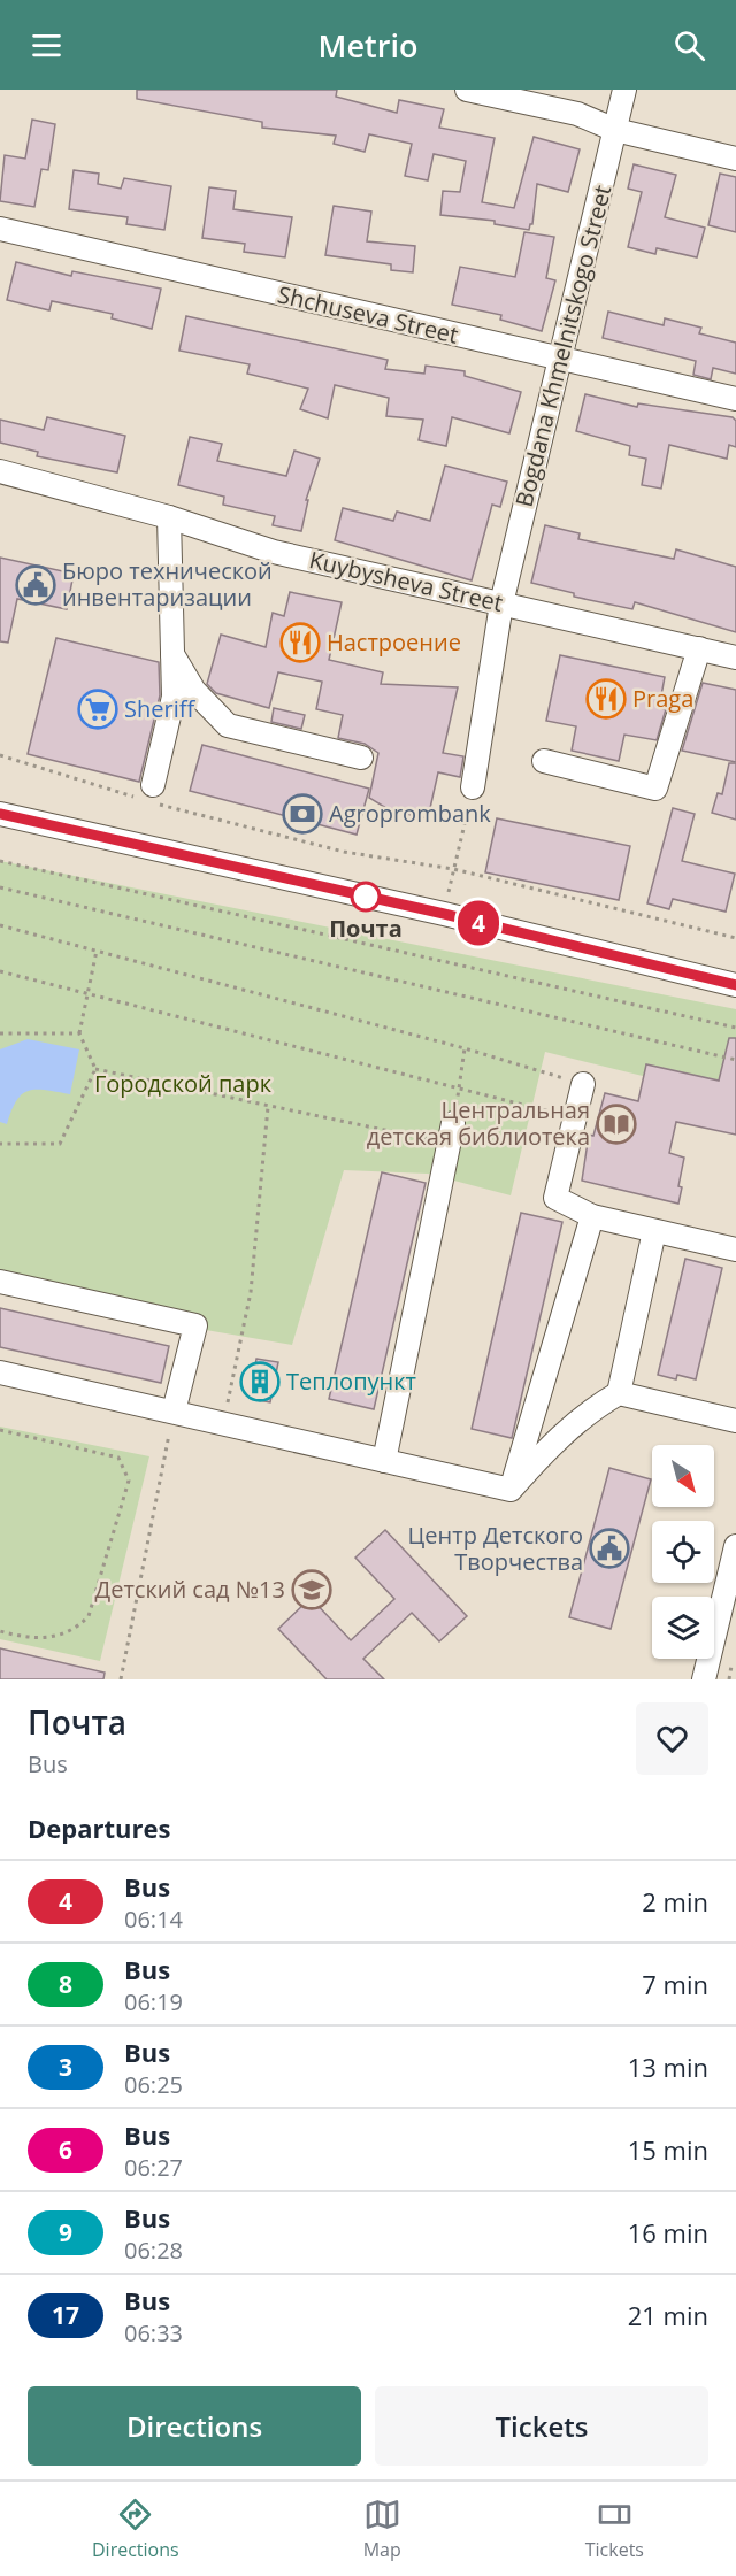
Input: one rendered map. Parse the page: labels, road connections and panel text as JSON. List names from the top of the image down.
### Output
{
  "streets": {
    "street": ["Shchuseva Street", "Bogdana Khmelnitskogo Street", "Kuybysheva Street"]
  },
  "crossings": [
    ["Shchuseva Street", "Bogdana Khmelnitskogo Street"],
    ["Bogdana Khmelnitskogo Street", "Kuybysheva Street"]
  ],
  "parks": ["Городской парк"],
  "places": {
    "public building": ["Бюро технической инвентаризации", "Центр Детского Творчества"],
    "restaurant": ["Настроение", "Praga"],
    "supermarket": ["Sheriff"],
    "bank": ["Agroprombank"],
    "other": ["Почта"],
    "library": ["Центральная детская библиотека"],
    "building": ["Теплопункт"],
    "school or university": ["Детский сад №13"]
  },
  "lines": ["bus line 4"],
  "north": "bottom right",
  "page": {
    "header": "Metrio",
    "on_map": "4",
    "heading": [
      ["Почта", "Bus"],
      "Departures"
    ],
    "list": [
      {
        "mark": "4",
        "name": "Bus",
        "note": "06:14",
        "value": "2 min"
      },
      {
        "mark": "8",
        "name": "Bus",
        "note": "06:19",
        "value": "7 min"
      },
      {
        "mark": "3",
        "name": "Bus",
        "note": "06:25",
        "value": "13 min"
      },
      {
        "mark": "6",
        "name": "Bus",
        "note": "06:27",
        "value": "15 min"
      },
      {
        "mark": "9",
        "name": "Bus",
        "note": "06:28",
        "value": "16 min"
      },
      {
        "mark": "17",
        "name": "Bus",
        "note": "06:33",
        "value": "21 min"
      }
    ],
    "buttons": ["Directions", "Tickets"],
    "tabs": ["Directions", "Map", "Tickets"]
  }
}
